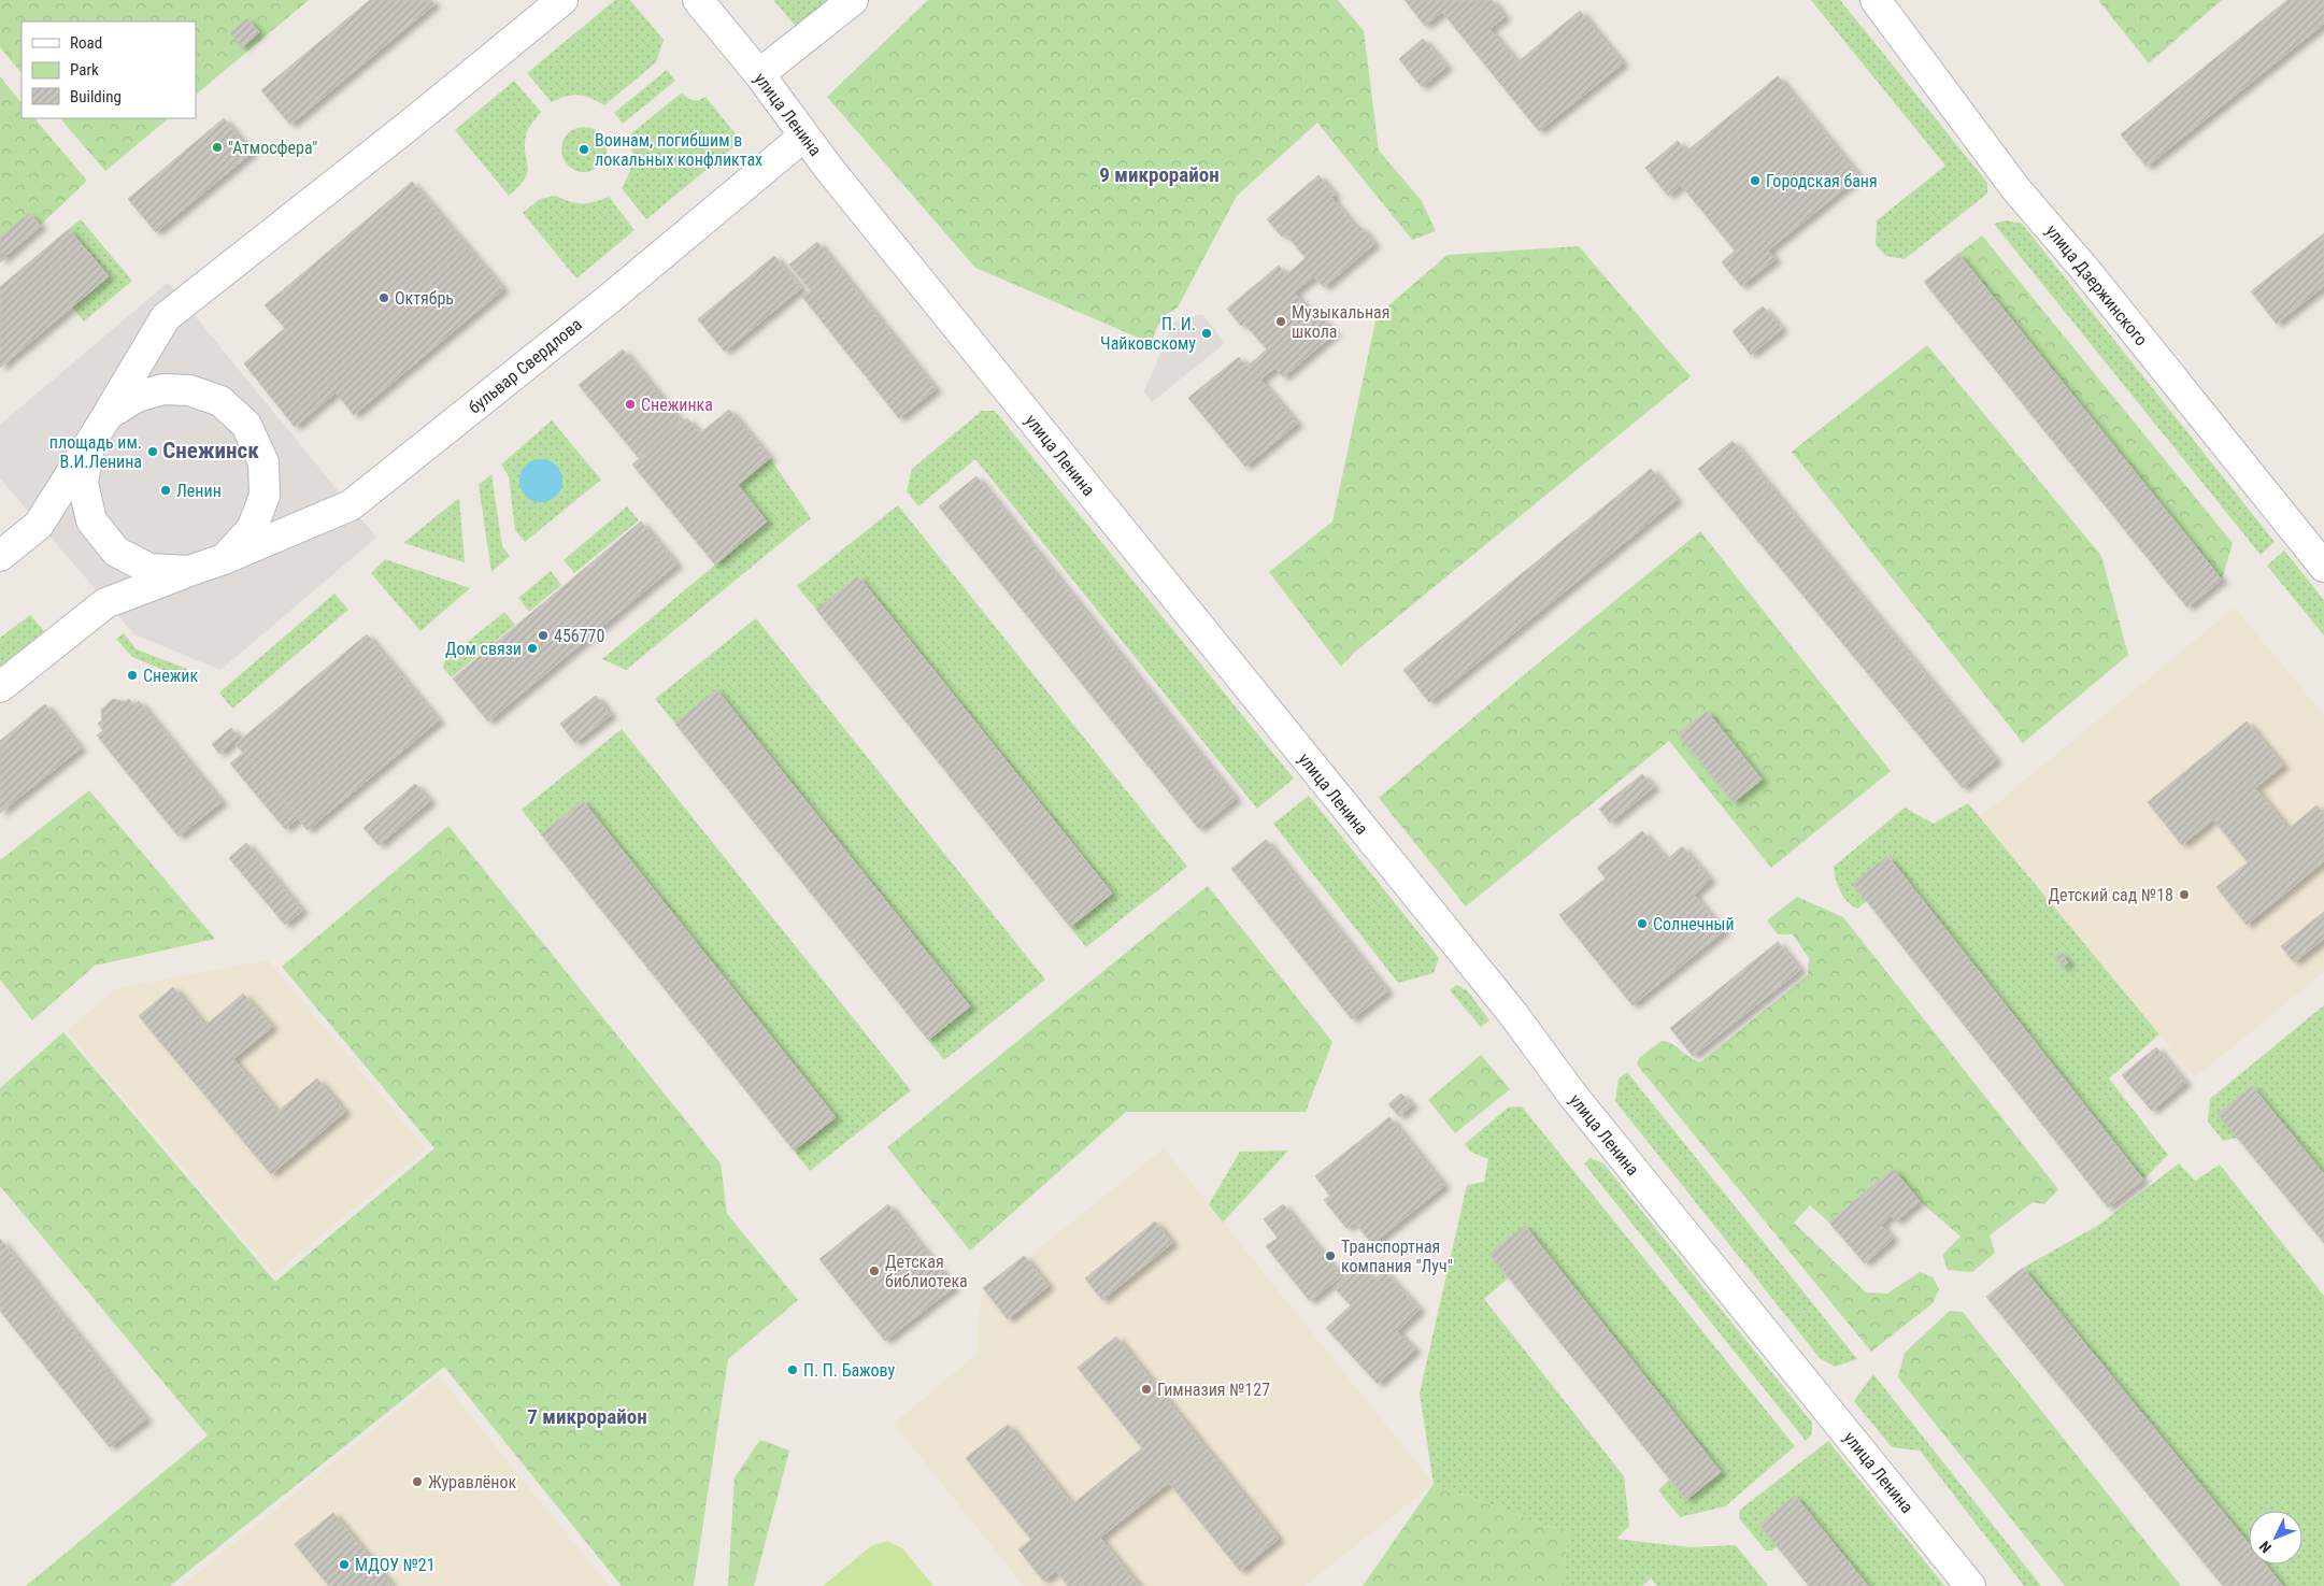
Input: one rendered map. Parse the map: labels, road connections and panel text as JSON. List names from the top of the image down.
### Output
{
  "streets": {
    "street": ["улица Ленина", "улица Дзержинского", "бульвар Свердлова"]
  },
  "crossings": [
    ["улица Ленина", "бульвар Свердлова"]
  ],
  "districts": ["9 микрорайон", "Снежинск", "7 микрорайон"],
  "places": [
    "\"Атмосфера\"",
    "Воинам, погибшим в локальных конфликтах",
    "Городская баня",
    "Октябрь",
    "Музыкальная школа",
    "П. И. Чайковскому",
    "Снежинка",
    "площадь им. В.И.Ленина",
    "Ленин",
    "456770",
    "Дом связи",
    "Снежик",
    "Детский сад №18",
    "Солнечный",
    "Транспортная компания \"Луч\"",
    "Детская библиотека",
    "П. П. Бажову",
    "Гимназия №127",
    "Журавлёнок",
    "МДОУ №21"
  ],
  "legend": ["Road", "Park", "Building"],
  "north": "bottom left"
}
